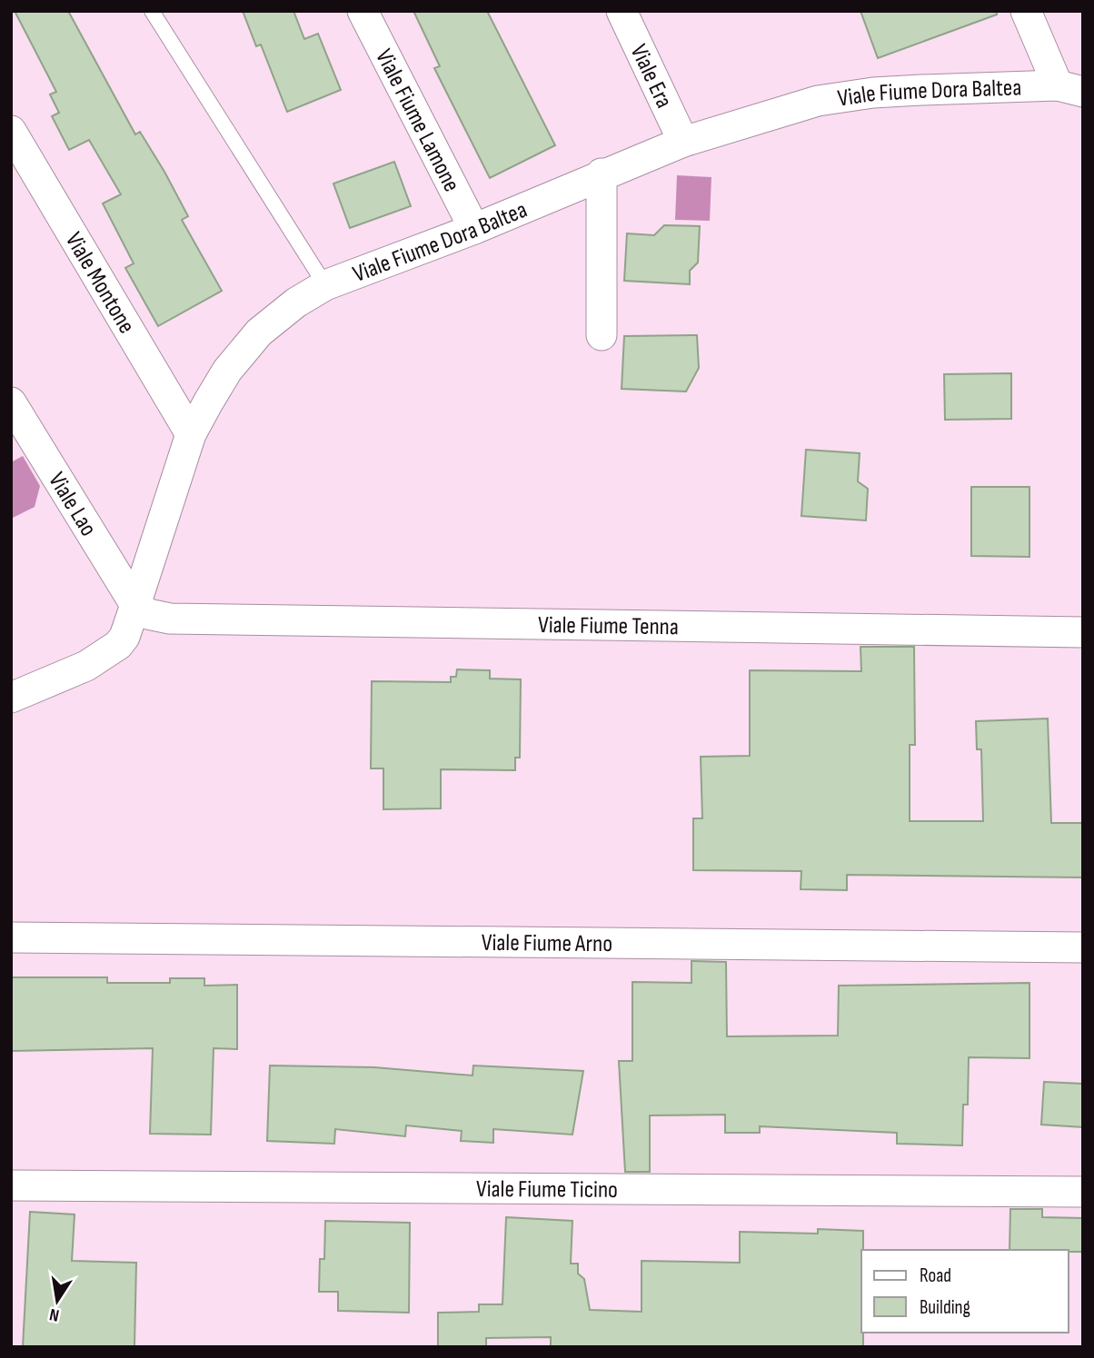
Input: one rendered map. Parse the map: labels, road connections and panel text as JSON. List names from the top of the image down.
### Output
{
  "streets": {
    "street": [
      "Viale Era",
      "Viale Fiume Dora Baltea",
      "Viale Fiume Lamone",
      "Viale Montone",
      "Viale Lao",
      "Viale Fiume Tenna",
      "Viale Fiume Arno",
      "Viale Fiume Ticino"
    ]
  },
  "crossings": [
    ["Viale Era", "Viale Fiume Dora Baltea"],
    ["Viale Fiume Dora Baltea", "Viale Fiume Lamone"],
    ["Viale Fiume Dora Baltea", "Viale Montone"],
    ["Viale Fiume Dora Baltea", "Viale Lao"],
    ["Viale Fiume Dora Baltea", "Viale Fiume Tenna"],
    ["Viale Lao", "Viale Fiume Tenna"]
  ],
  "legend": ["Road", "Building"],
  "north": "bottom"
}
